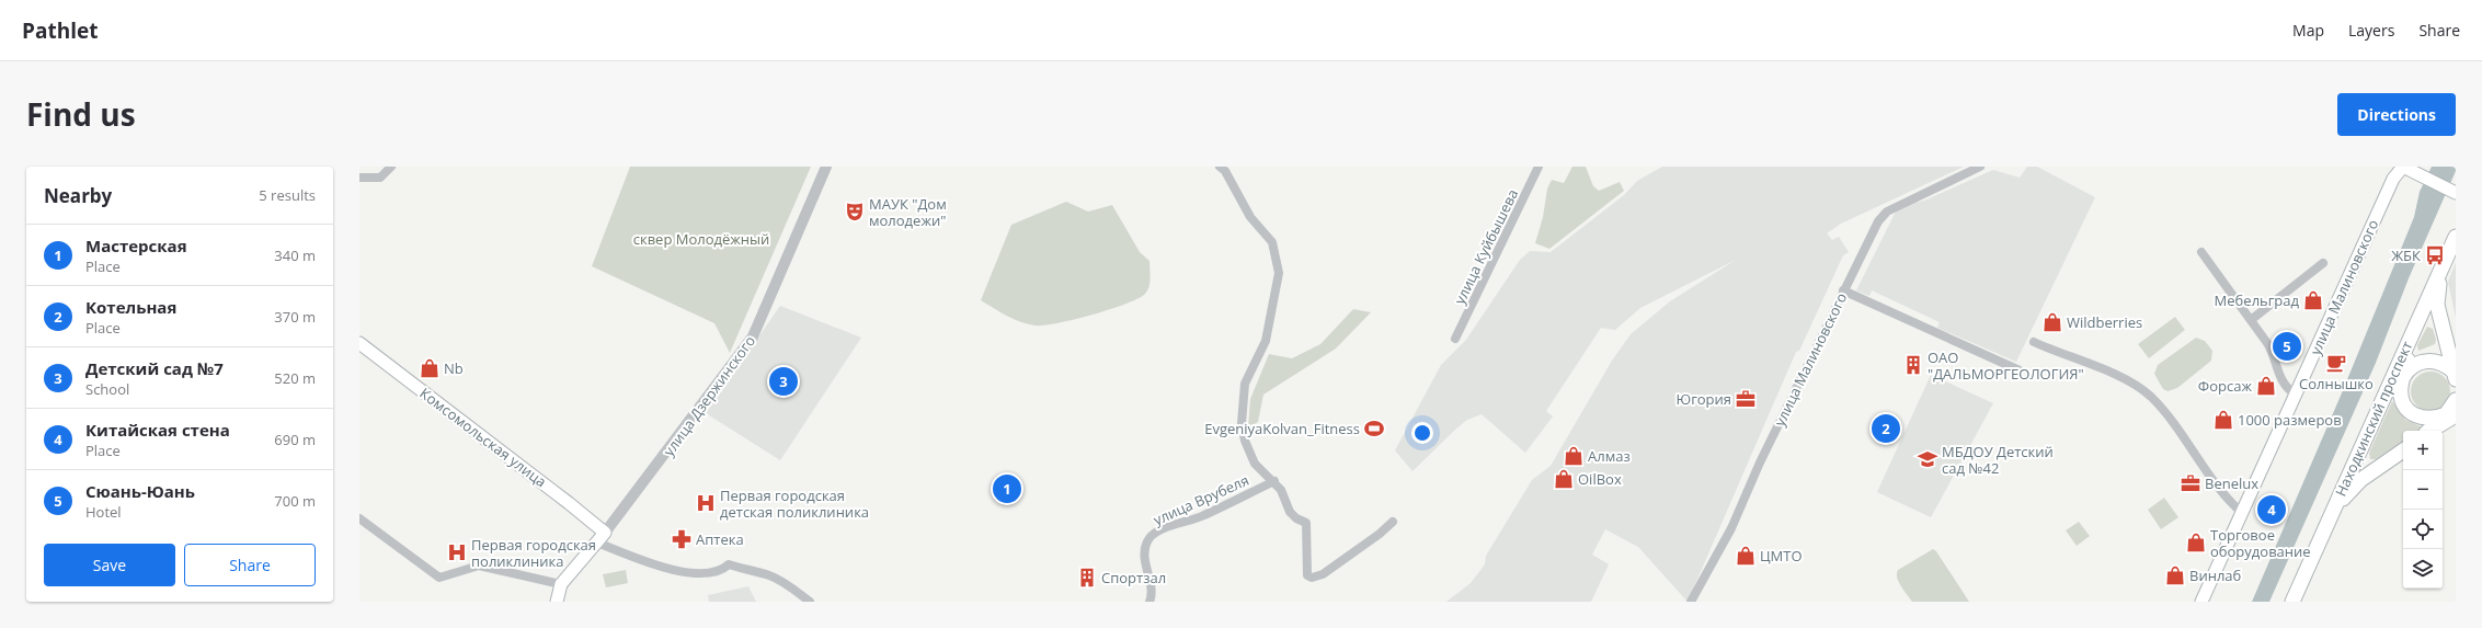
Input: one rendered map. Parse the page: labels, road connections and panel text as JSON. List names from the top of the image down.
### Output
{
  "streets": {
    "main road": [
      "улица Малиновского",
      "улица Дзержинского",
      "Находкинский проспект",
      "Комсомольская улица"
    ],
    "street": ["улица Куйбышева", "улица Врубеля"]
  },
  "crossings": [
    ["улица Дзержинского", "Комсомольская улица"]
  ],
  "parks": ["сквер Молодёжный"],
  "places": {
    "theatre": ["МАУК \"Дом молодежи\""],
    "bus stop": ["ЖБК"],
    "shop": [
      "Мебельград",
      "Wildberries",
      "Nb",
      "Форсаж",
      "1000 размеров",
      "Алмаз",
      "OilBox",
      "Торговое оборудование",
      "ЦМТО",
      "Винлаб"
    ],
    "cafe": ["Солнышко"],
    "building": ["ОАО \"ДАЛЬМОРГЕОЛОГИЯ\"", "Спортзал"],
    "office": ["Югория", "Benelux"],
    "sports": ["EvgeniyaKolvan_Fitness"],
    "school or university": ["МБДОУ Детский сад №42"],
    "hospital": ["Первая городская детская поликлиника", "Первая городская поликлиника"],
    "pharmacy": ["Аптека"]
  },
  "page": {
    "header": "Pathlet",
    "nav": ["Map", "Layers", "Share"],
    "title": "Find us",
    "buttons": [
      "Directions",
      ["Save", "Share"]
    ],
    "heading": ["Nearby", "5 results"],
    "list": [
      {
        "mark": "1",
        "name": "Мастерская",
        "note": "Place",
        "value": "340 m"
      },
      {
        "mark": "2",
        "name": "Котельная",
        "note": "Place",
        "value": "370 m"
      },
      {
        "mark": "3",
        "name": "Детский сад №7",
        "note": "School",
        "value": "520 m"
      },
      {
        "mark": "4",
        "name": "Китайская стена",
        "note": "Place",
        "value": "690 m"
      },
      {
        "mark": "5",
        "name": "Сюань-Юань",
        "note": "Hotel",
        "value": "700 m"
      }
    ],
    "pins": [
      "5",
      "3",
      "2",
      "1",
      "4"
    ],
    "map_buttons": ["+", "−"]
  }
}
